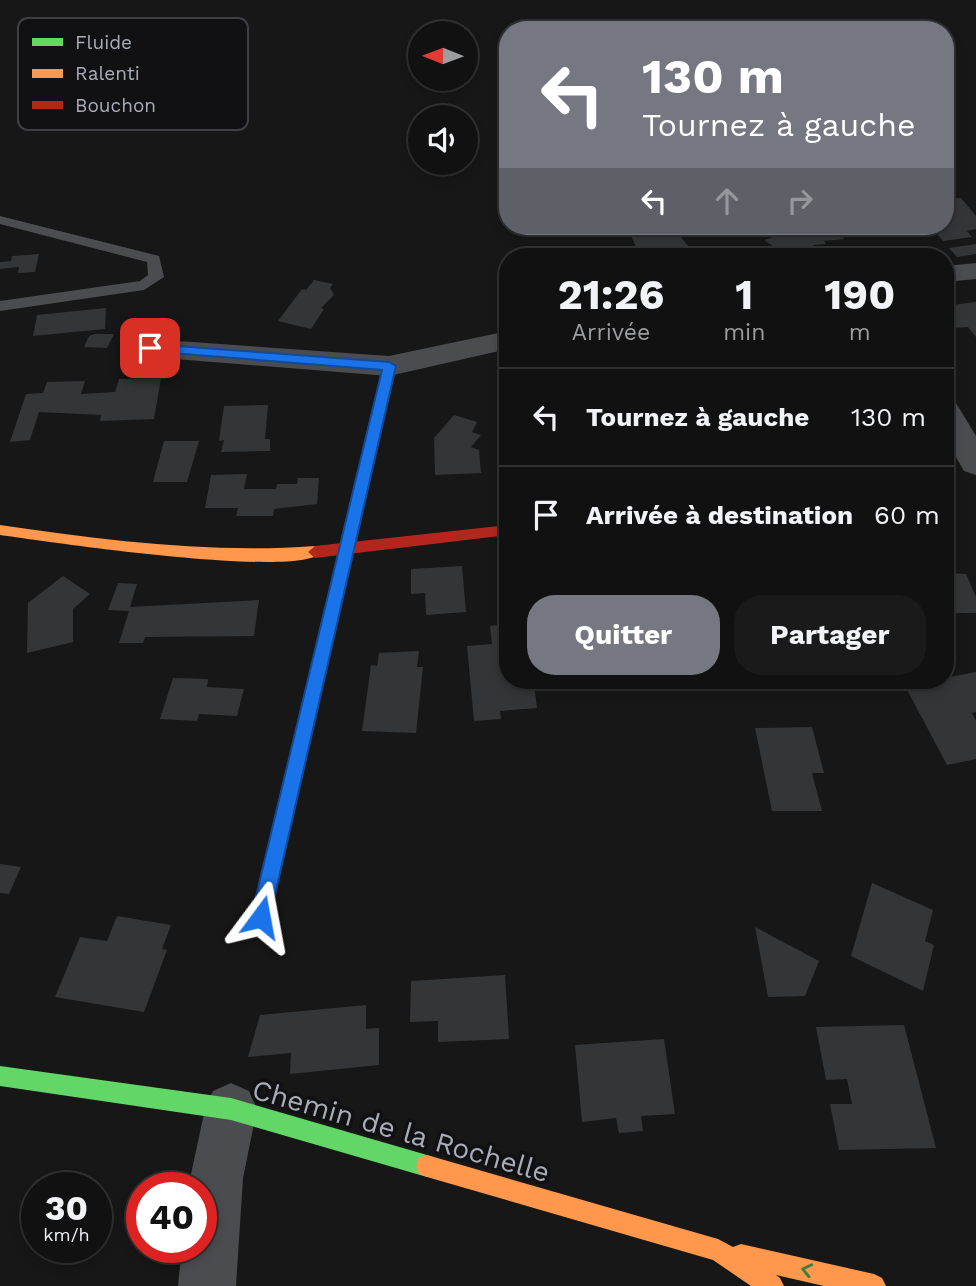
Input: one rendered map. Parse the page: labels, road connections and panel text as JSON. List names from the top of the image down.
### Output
{
  "streets": {
    "street": ["Chemin de la Rochelle"]
  },
  "legend": ["Fluide", "Ralenti", "Bouchon"],
  "north": "left",
  "page": {
    "turn": ["130 m", "Tournez à gauche"],
    "eta": [
      "21:26",
      "Arrivée",
      "1",
      "min",
      "190",
      "m"
    ],
    "list": [
      {
        "name": "Tournez à gauche",
        "value": "130 m"
      },
      {
        "name": "Arrivée à destination",
        "value": "60 m"
      }
    ],
    "buttons": ["Quitter", "Partager"],
    "speed": "30 km/h",
    "limit": "40"
  }
}
